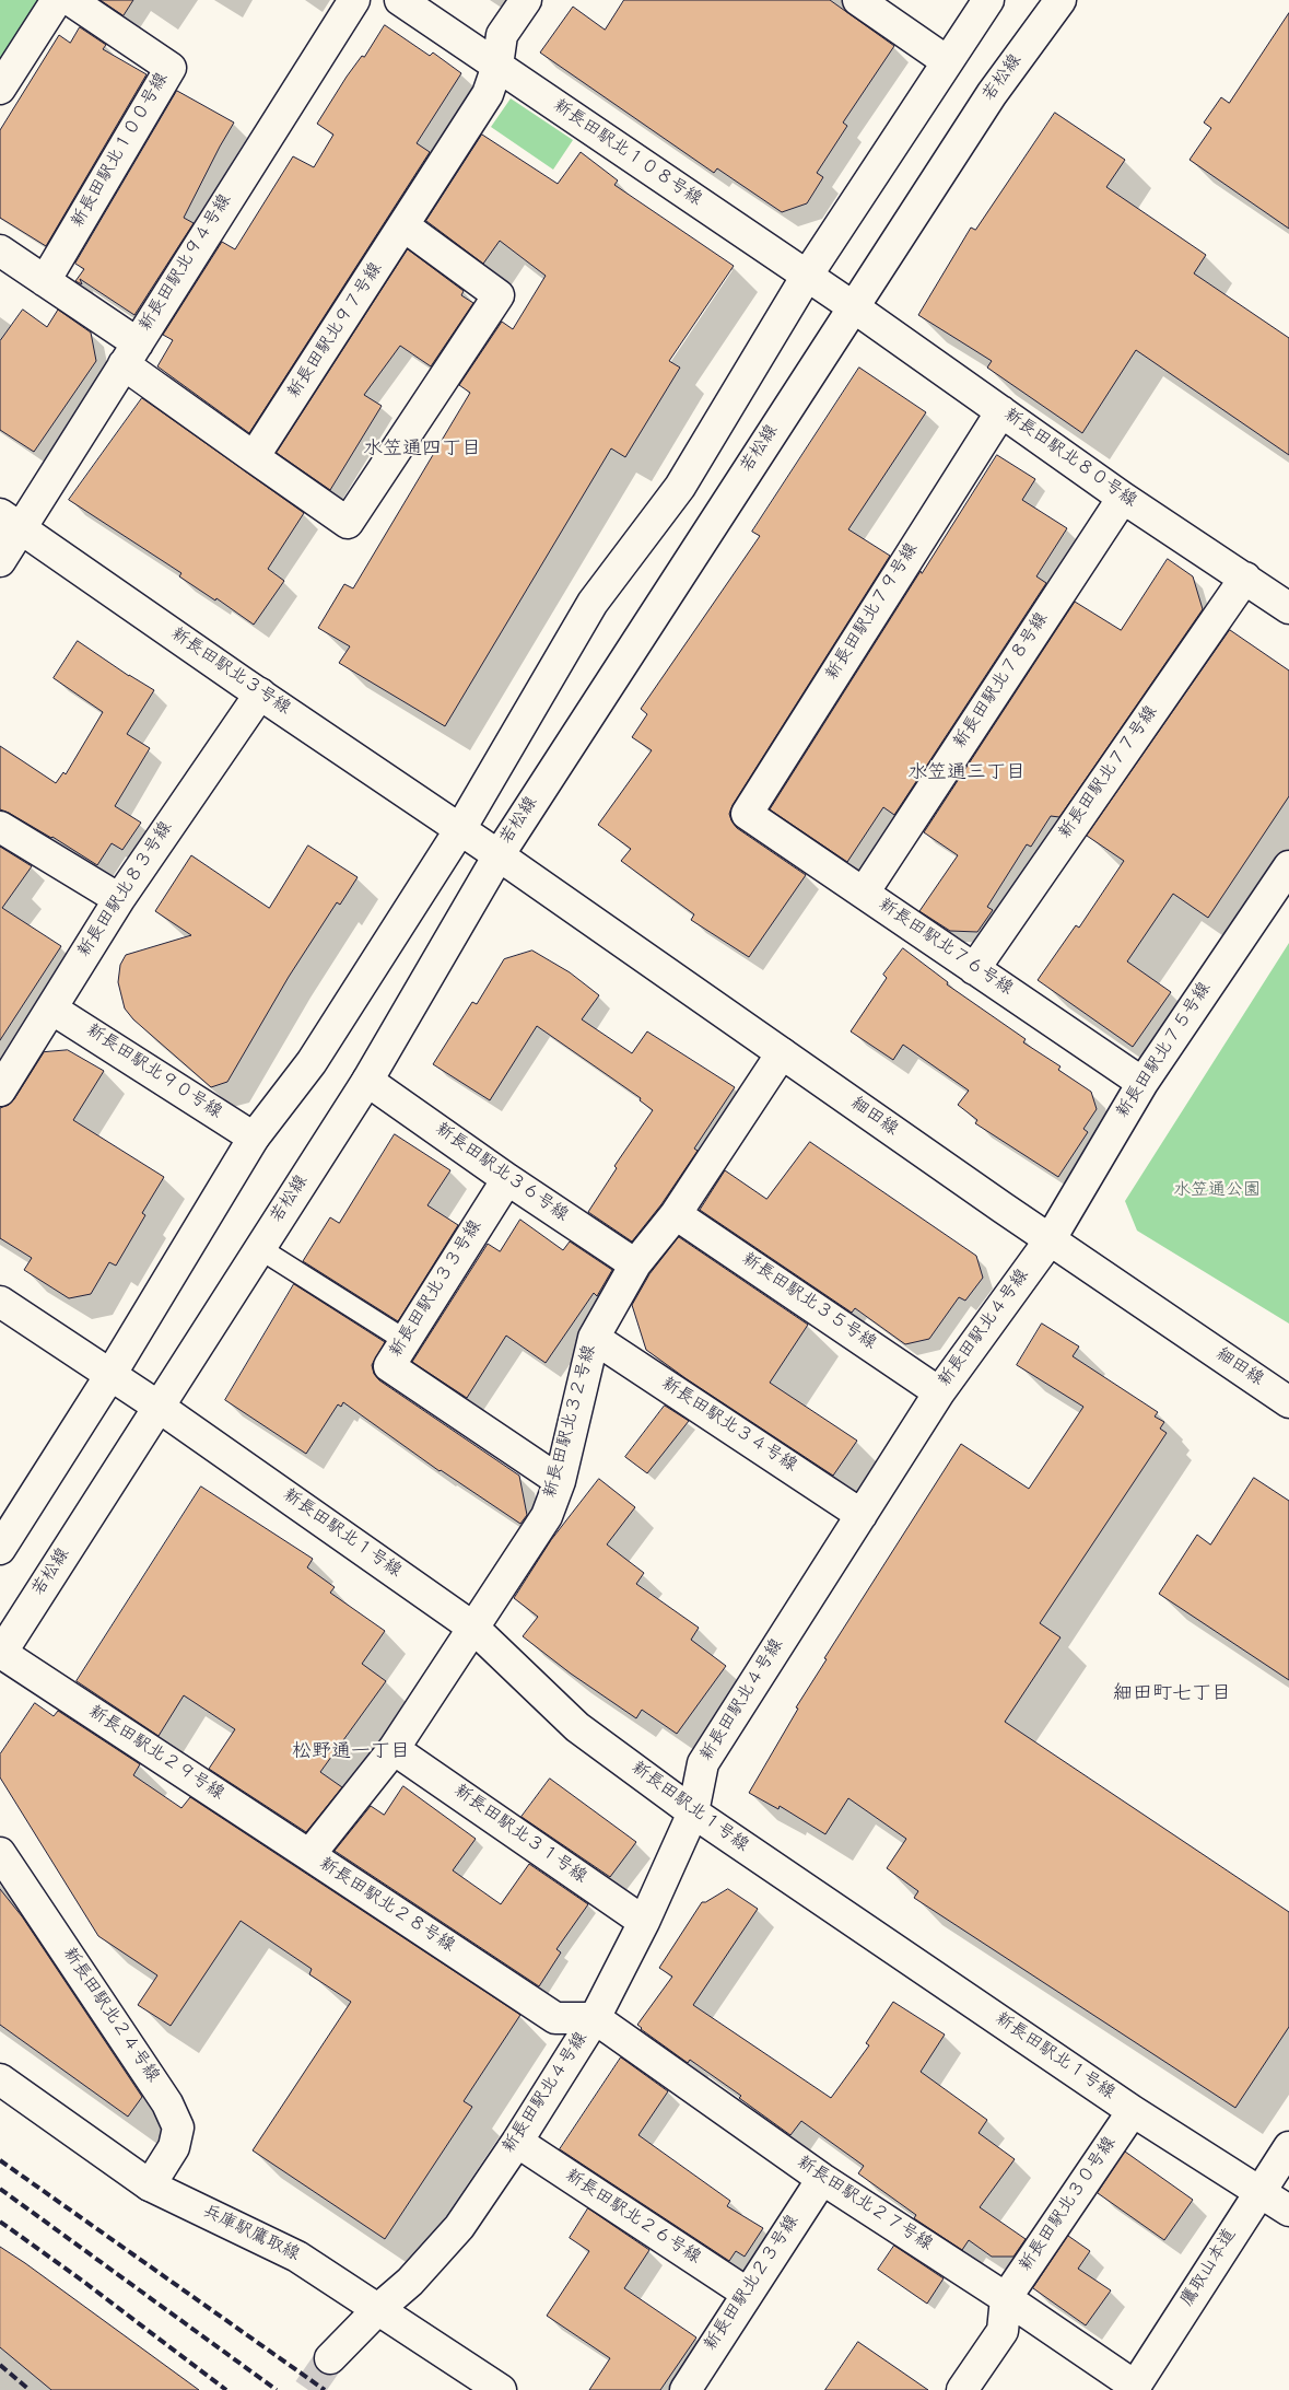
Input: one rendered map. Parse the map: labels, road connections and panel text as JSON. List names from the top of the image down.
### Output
{
  "streets": {
    "street": [
      "若松線",
      "新長田駅北１００号線",
      "新長田駅北１０８号線",
      "新長田駅北９４号線",
      "新長田駅北９７号線",
      "新長田駅北８０号線",
      "新長田駅北７９号線",
      "新長田駅北３号線",
      "新長田駅北７８号線",
      "新長田駅北７７号線",
      "新長田駅北８３号線",
      "新長田駅北７６号線",
      "新長田駅北７５号線",
      "新長田駅北９０号線",
      "細田線",
      "新長田駅北３６号線",
      "新長田駅北３３号線",
      "新長田駅北３５号線",
      "新長田駅北４号線",
      "新長田駅北３２号線",
      "新長田駅北３４号線",
      "新長田駅北１号線",
      "新長田駅北２９号線",
      "新長田駅北３１号線",
      "新長田駅北２８号線",
      "新長田駅北２４号線",
      "新長田駅北２７号線",
      "新長田駅北３０号線",
      "新長田駅北２６号線",
      "兵庫駅鷹取線",
      "鷹取山本道",
      "新長田駅北２３号線"
    ]
  },
  "crossings": [
    ["若松線", "新長田駅北１０８号線"],
    ["若松線", "新長田駅北８０号線"],
    ["若松線", "細田線"],
    ["若松線", "新長田駅北３６号線"],
    ["若松線", "新長田駅北１号線"],
    ["若松線", "新長田駅北２９号線"],
    ["新長田駅北１０８号線", "新長田駅北９７号線"],
    ["新長田駅北１０８号線", "新長田駅北８０号線"],
    ["新長田駅北９４号線", "新長田駅北３号線"],
    ["新長田駅北８０号線", "新長田駅北７９号線"],
    ["新長田駅北８０号線", "新長田駅北７８号線"],
    ["新長田駅北８０号線", "新長田駅北７７号線"],
    ["新長田駅北７９号線", "新長田駅北７６号線"],
    ["新長田駅北３号線", "新長田駅北８３号線"],
    ["新長田駅北３号線", "細田線"],
    ["新長田駅北７８号線", "新長田駅北７６号線"],
    ["新長田駅北７７号線", "新長田駅北７６号線"],
    ["新長田駅北８３号線", "新長田駅北９０号線"],
    ["新長田駅北７６号線", "新長田駅北７５号線"],
    ["新長田駅北７５号線", "細田線"],
    ["新長田駅北７５号線", "新長田駅北４号線"],
    ["細田線", "新長田駅北４号線"],
    ["細田線", "新長田駅北３２号線"],
    ["新長田駅北３６号線", "新長田駅北３３号線"],
    ["新長田駅北３６号線", "新長田駅北３２号線"],
    ["新長田駅北３３号線", "新長田駅北３２号線"],
    ["新長田駅北３５号線", "新長田駅北４号線"],
    ["新長田駅北３５号線", "新長田駅北３２号線"],
    ["新長田駅北４号線", "新長田駅北３４号線"],
    ["新長田駅北４号線", "新長田駅北１号線"],
    ["新長田駅北４号線", "新長田駅北３１号線"],
    ["新長田駅北４号線", "新長田駅北２８号線"],
    ["新長田駅北４号線", "新長田駅北２７号線"],
    ["新長田駅北４号線", "新長田駅北２６号線"],
    ["新長田駅北４号線", "兵庫駅鷹取線"],
    ["新長田駅北３２号線", "新長田駅北３４号線"],
    ["新長田駅北３２号線", "新長田駅北１号線"],
    ["新長田駅北３２号線", "新長田駅北２８号線"],
    ["新長田駅北１号線", "新長田駅北２８号線"],
    ["新長田駅北１号線", "新長田駅北３０号線"],
    ["新長田駅北１号線", "鷹取山本道"],
    ["新長田駅北２９号線", "新長田駅北２８号線"],
    ["新長田駅北３１号線", "新長田駅北２８号線"],
    ["新長田駅北２８号線", "新長田駅北２７号線"],
    ["新長田駅北２４号線", "兵庫駅鷹取線"],
    ["新長田駅北２７号線", "新長田駅北３０号線"],
    ["新長田駅北２７号線", "鷹取山本道"],
    ["新長田駅北２７号線", "新長田駅北２３号線"],
    ["新長田駅北２６号線", "新長田駅北２３号線"]
  ],
  "districts": [
    "水笠通四丁目",
    "水笠通三丁目",
    "細田町七丁目",
    "松野通一丁目"
  ],
  "parks": ["水笠通公園"]
}
